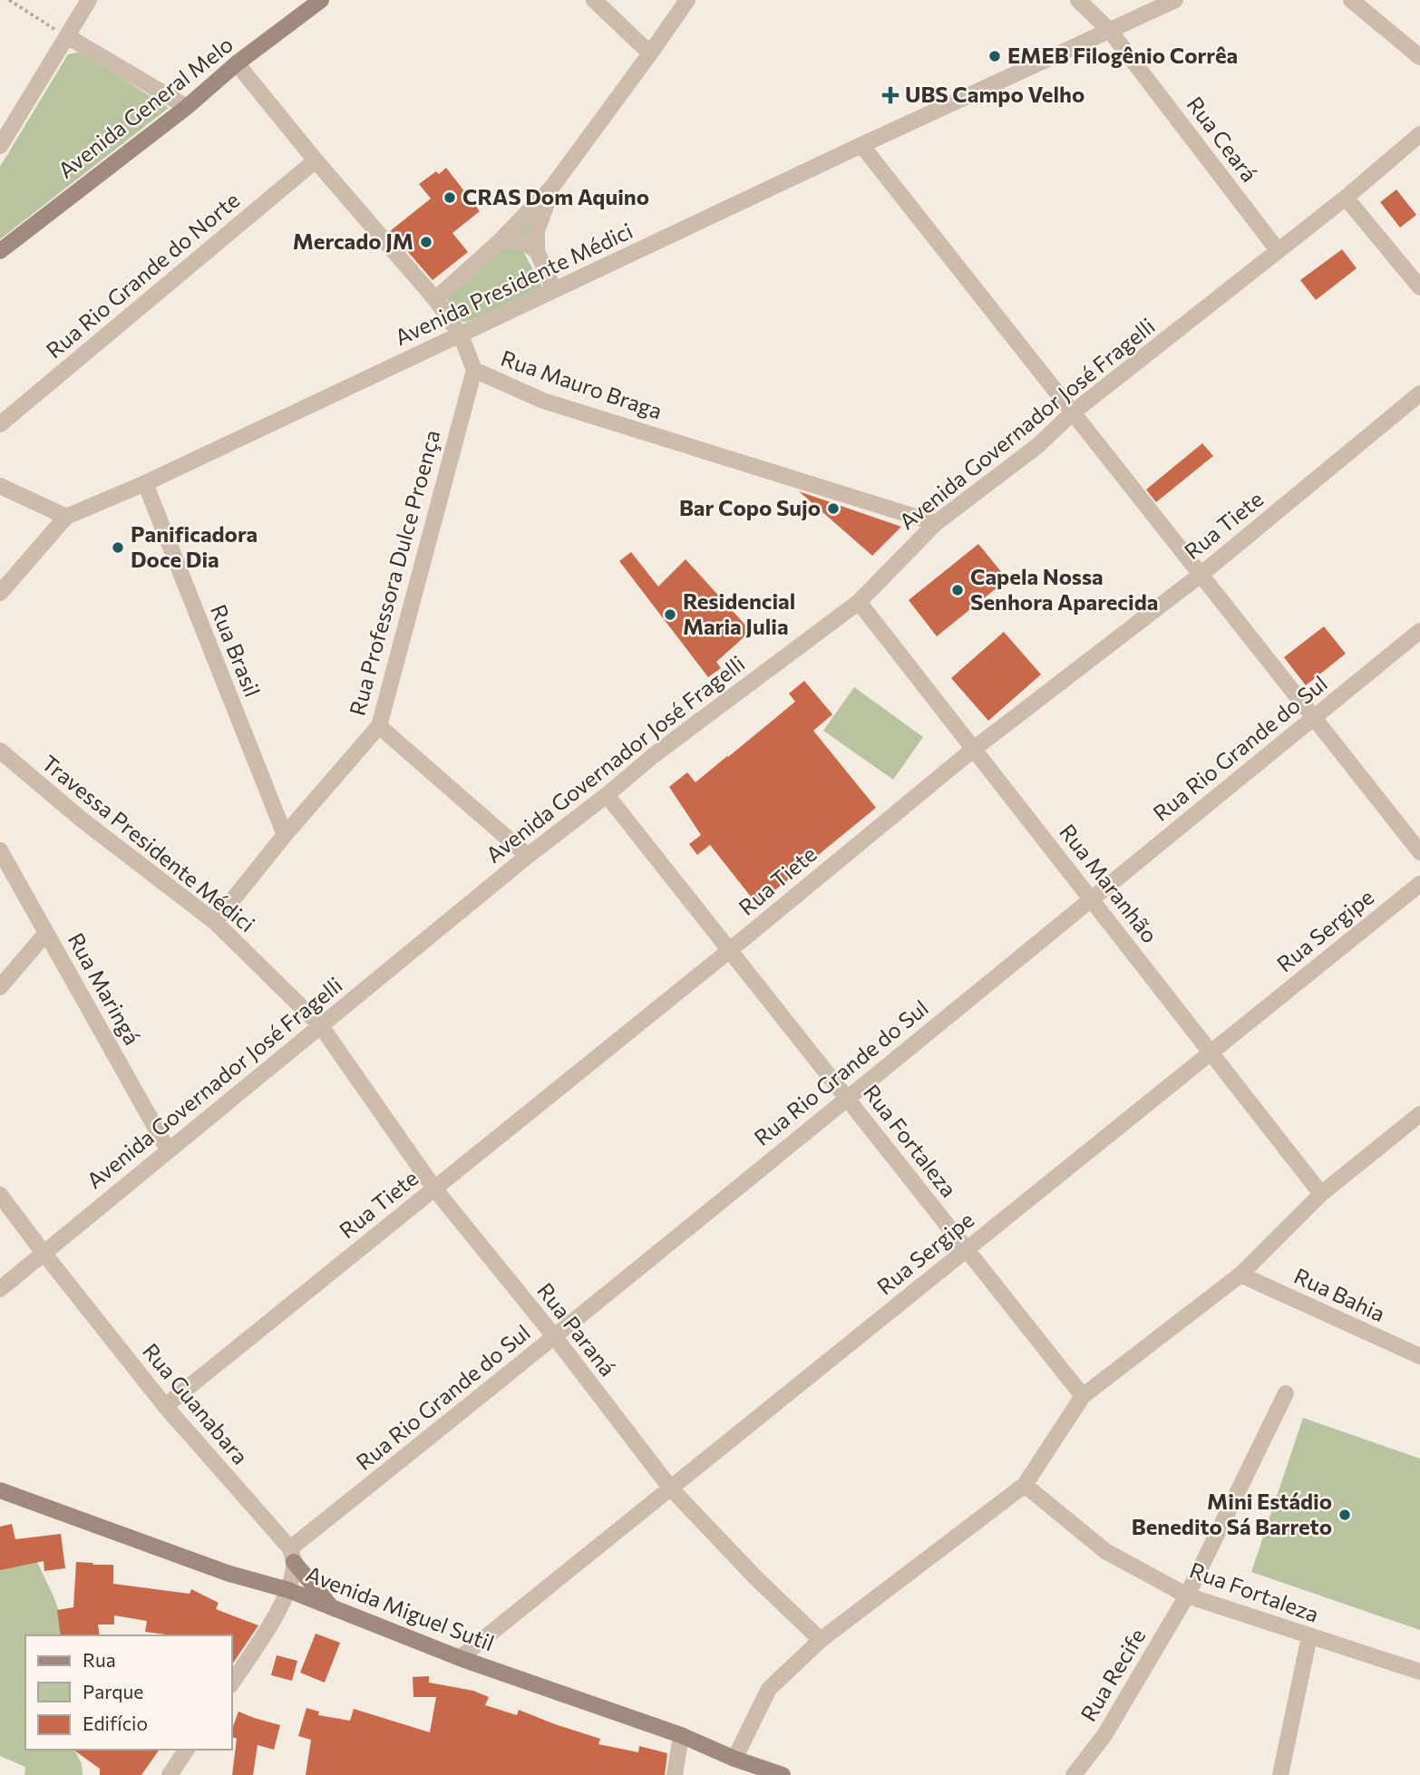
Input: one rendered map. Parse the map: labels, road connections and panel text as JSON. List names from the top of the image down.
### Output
{
  "streets": {
    "main road": ["Avenida General Melo", "Avenida Miguel Sutil"],
    "street": [
      "Rua Ceará",
      "Rua Rio Grande do Norte",
      "Avenida Presidente Médici",
      "Rua Mauro Braga",
      "Avenida Governador José Fragelli",
      "Rua Tiete",
      "Rua Professora Dulce Proença",
      "Rua Brasil",
      "Rua Rio Grande do Sul",
      "Travessa Presidente Médici",
      "Rua Maranhão",
      "Rua Sergipe",
      "Rua Maringá",
      "Rua Fortaleza",
      "Rua Bahia",
      "Rua Paraná",
      "Rua Guanabara",
      "Rua Recife"
    ]
  },
  "crossings": [
    ["Avenida General Melo", "Rua Mauro Braga"],
    ["Rua Ceará", "Avenida Presidente Médici"],
    ["Rua Ceará", "Avenida Governador José Fragelli"],
    ["Rua Rio Grande do Norte", "Rua Mauro Braga"],
    ["Avenida Presidente Médici", "Rua Mauro Braga"],
    ["Avenida Presidente Médici", "Rua Brasil"],
    ["Rua Mauro Braga", "Avenida Governador José Fragelli"],
    ["Rua Mauro Braga", "Rua Professora Dulce Proença"],
    ["Avenida Governador José Fragelli", "Travessa Presidente Médici"],
    ["Avenida Governador José Fragelli", "Rua Maranhão"],
    ["Avenida Governador José Fragelli", "Rua Maringá"],
    ["Avenida Governador José Fragelli", "Rua Fortaleza"],
    ["Avenida Governador José Fragelli", "Rua Paraná"],
    ["Avenida Governador José Fragelli", "Rua Guanabara"],
    ["Rua Tiete", "Rua Maranhão"],
    ["Rua Tiete", "Rua Fortaleza"],
    ["Rua Tiete", "Rua Paraná"],
    ["Rua Tiete", "Rua Guanabara"],
    ["Rua Professora Dulce Proença", "Rua Brasil"],
    ["Rua Professora Dulce Proença", "Travessa Presidente Médici"],
    ["Rua Rio Grande do Sul", "Rua Maranhão"],
    ["Rua Rio Grande do Sul", "Rua Fortaleza"],
    ["Rua Rio Grande do Sul", "Rua Paraná"],
    ["Rua Rio Grande do Sul", "Rua Guanabara"],
    ["Travessa Presidente Médici", "Rua Paraná"],
    ["Rua Maranhão", "Rua Sergipe"],
    ["Rua Sergipe", "Rua Fortaleza"],
    ["Rua Sergipe", "Rua Paraná"],
    ["Rua Sergipe", "Avenida Miguel Sutil"],
    ["Rua Fortaleza", "Rua Recife"]
  ],
  "places": {
    "other": [
      "EMEB Filogênio Corrêa",
      "CRAS Dom Aquino",
      "Mercado JM",
      "Bar Copo Sujo",
      "Panificadora Doce Dia",
      "Capela Nossa Senhora Aparecida",
      "Residencial Maria Julia",
      "Mini Estádio Benedito Sá Barreto"
    ],
    "health": ["UBS Campo Velho"]
  },
  "legend": ["Rua", "Parque", "Edifício"]
}
